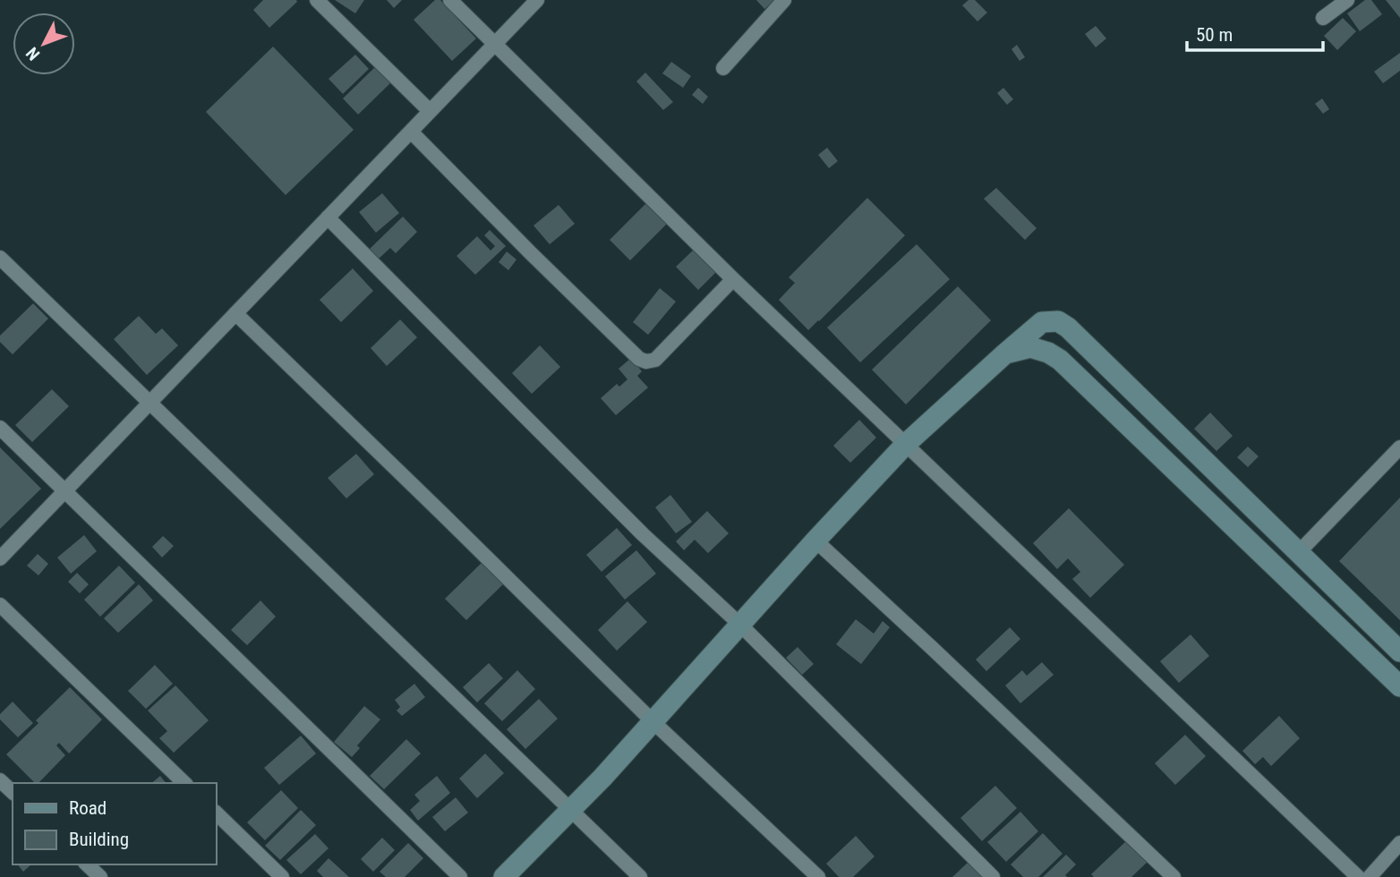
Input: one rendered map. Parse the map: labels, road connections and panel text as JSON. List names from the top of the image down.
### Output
{
  "legend": ["Road", "Building"],
  "scale_bar": "50 m",
  "north": "bottom left"
}
